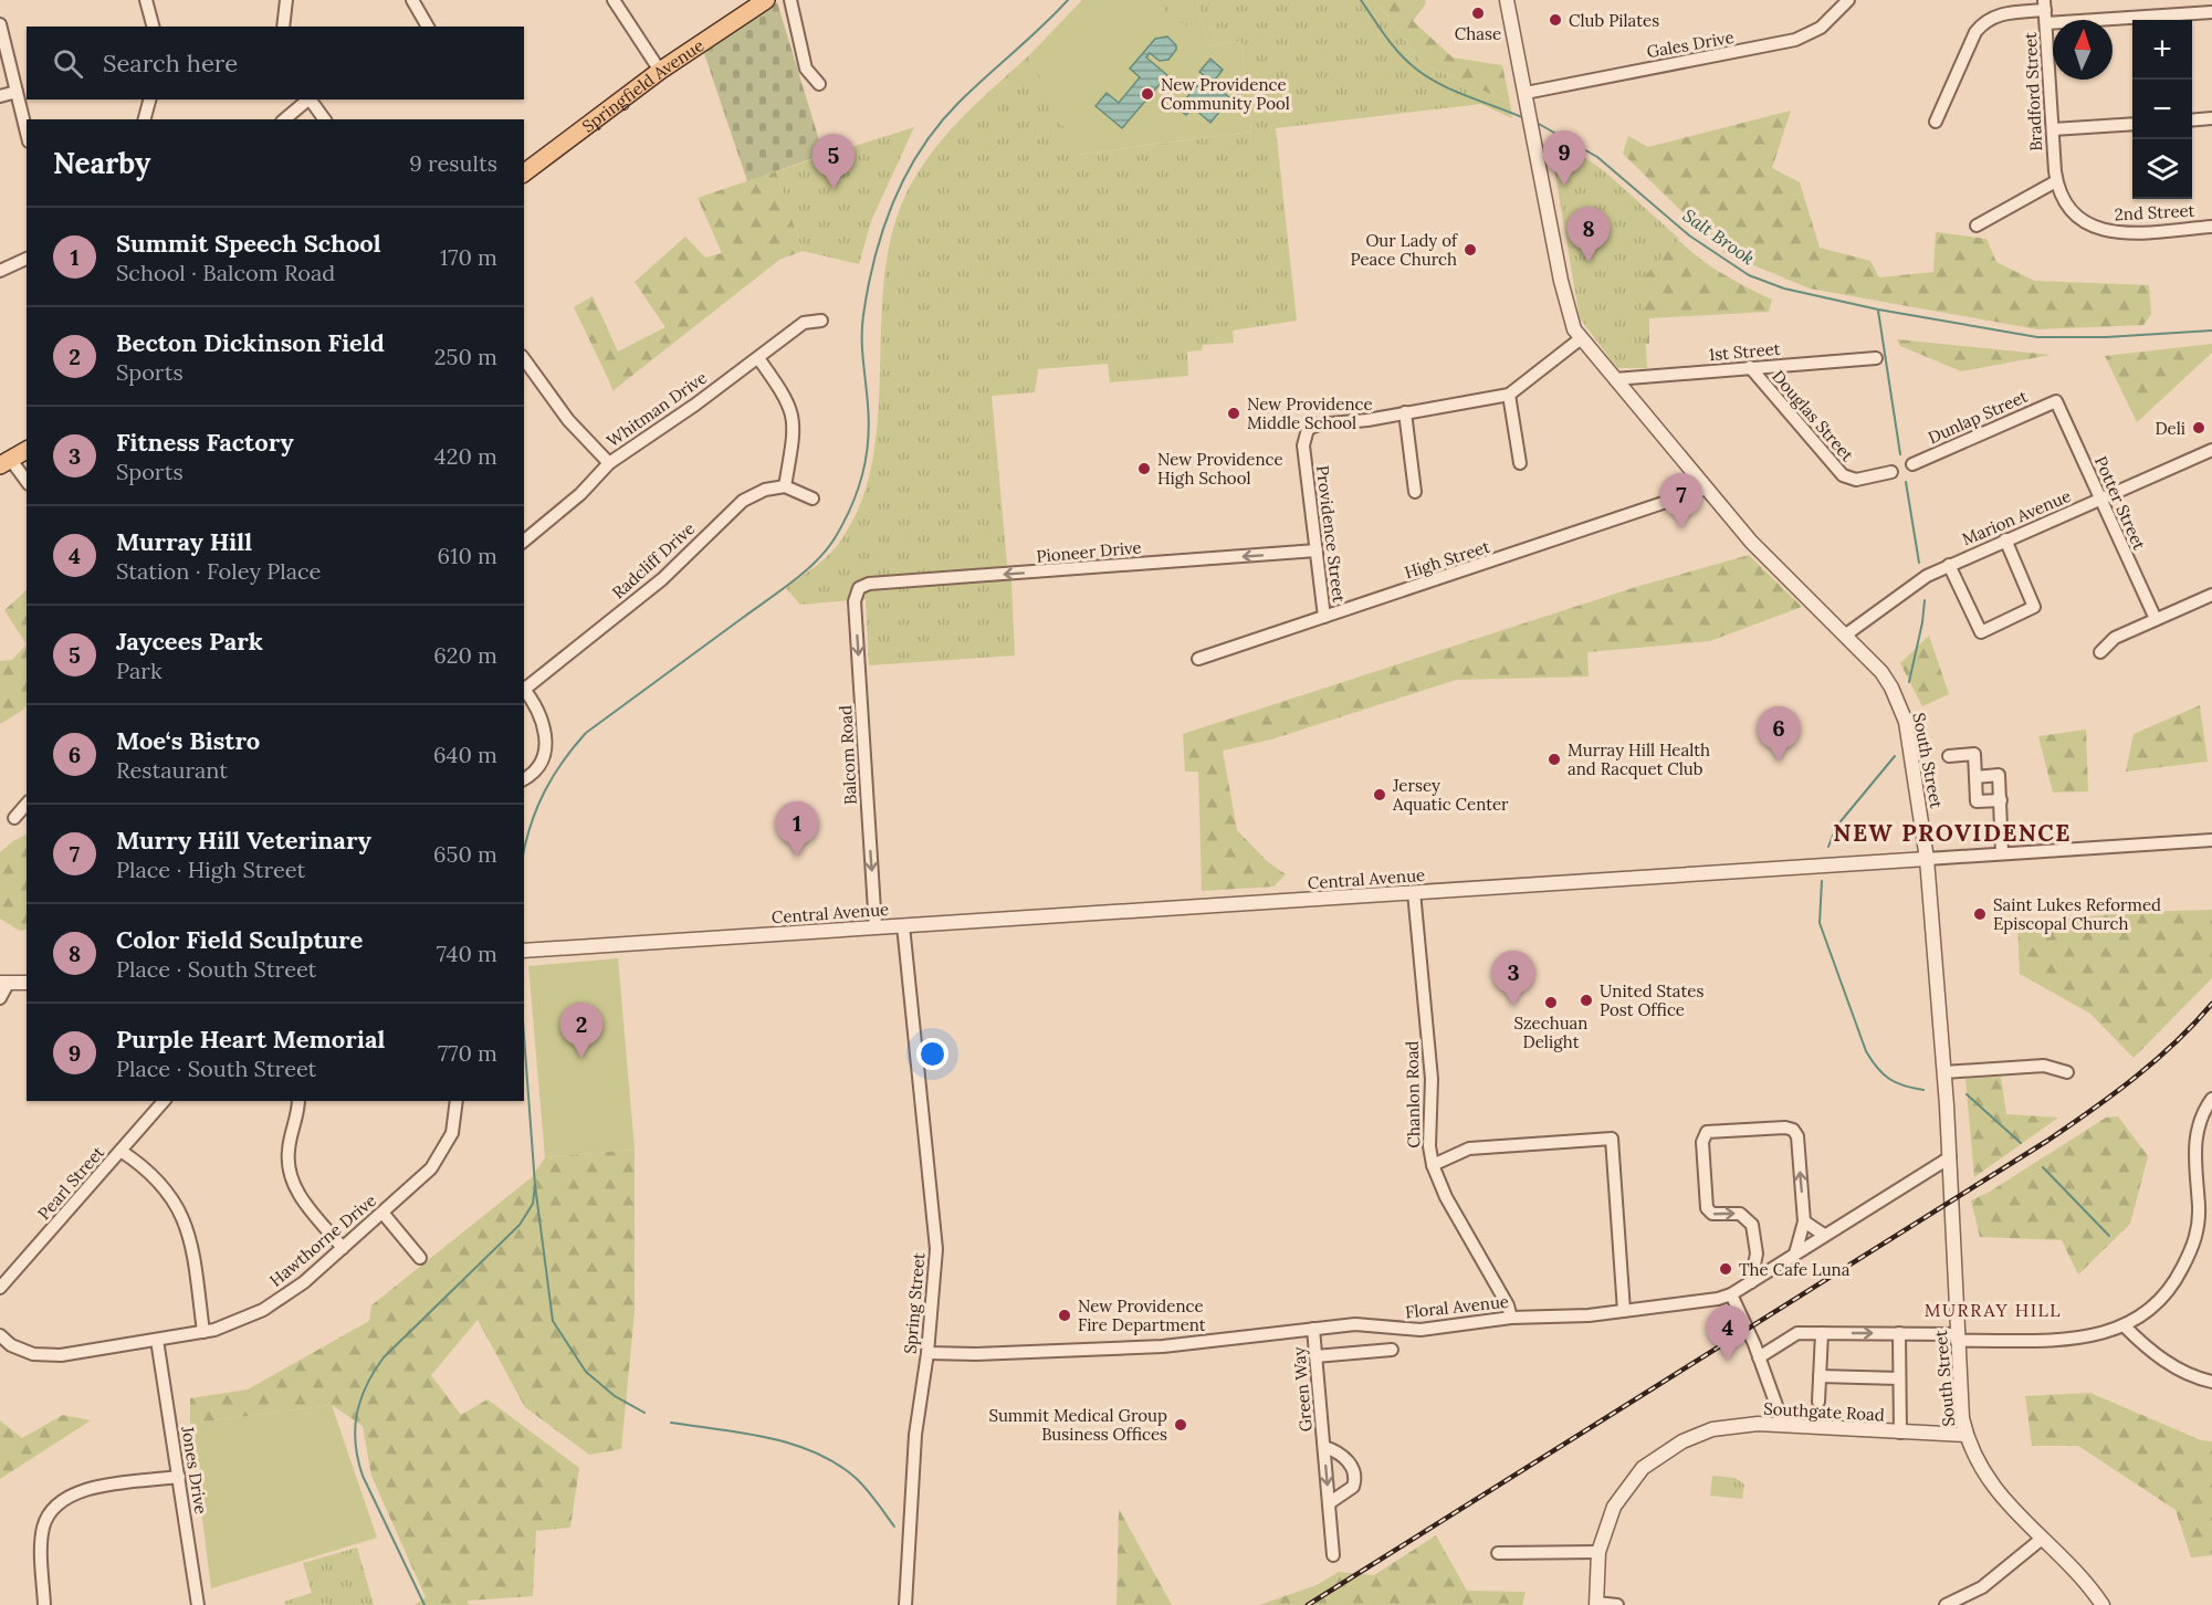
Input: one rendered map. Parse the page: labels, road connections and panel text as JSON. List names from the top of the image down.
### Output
{
  "streets": {
    "main road": ["Springfield Avenue"],
    "street": [
      "Gales Drive",
      "Bradford Street",
      "2nd Street",
      "1st Street",
      "Whitman Drive",
      "Douglas Street",
      "Dunlap Street",
      "Potter Street",
      "Marion Avenue",
      "Providence Street",
      "Pioneer Drive",
      "High Street",
      "Radcliff Drive",
      "Balcom Road",
      "South Street",
      "Central Avenue",
      "Chanlon Road",
      "Pearl Street",
      "Hawthorne Drive",
      "Spring Street",
      "Floral Avenue",
      "Green Way",
      "Southgate Road",
      "Jones Drive"
    ]
  },
  "crossings": [
    ["Gales Drive", "South Street"],
    ["Bradford Street", "2nd Street"],
    ["1st Street", "Douglas Street"],
    ["1st Street", "South Street"],
    ["Dunlap Street", "Potter Street"],
    ["Potter Street", "Marion Avenue"],
    ["Marion Avenue", "South Street"],
    ["Providence Street", "Pioneer Drive"],
    ["Providence Street", "High Street"],
    ["Pioneer Drive", "Balcom Road"],
    ["High Street", "South Street"],
    ["Balcom Road", "Central Avenue"],
    ["South Street", "Central Avenue"],
    ["South Street", "Floral Avenue"],
    ["South Street", "Southgate Road"],
    ["Central Avenue", "Chanlon Road"],
    ["Central Avenue", "Spring Street"],
    ["Chanlon Road", "Floral Avenue"],
    ["Hawthorne Drive", "Jones Drive"],
    ["Spring Street", "Floral Avenue"],
    ["Floral Avenue", "Green Way"]
  ],
  "one_way": ["Pioneer Drive", "Balcom Road"],
  "districts": ["NEW PROVIDENCE", "MURRAY HILL"],
  "water": ["Salt Brook"],
  "places": [
    "Chase",
    "Club Pilates",
    "New Providence Community Pool",
    "Our Lady of Peace Church",
    "New Providence Middle School",
    "Deli",
    "New Providence High School",
    "Murray Hill Health and Racquet Club",
    "Jersey Aquatic Center",
    "Saint Lukes Reformed Episcopal Church",
    "United States Post Office",
    "Szechuan Delight",
    "The Cafe Luna",
    "New Providence Fire Department",
    "Summit Medical Group Business Offices"
  ],
  "north": "top",
  "page": {
    "map_buttons": ["+", "−"],
    "search": "Search here",
    "heading": ["Nearby", "9 results"],
    "pins": [
      "9",
      "5",
      "8",
      "7",
      "6",
      "1",
      "3",
      "2",
      "4"
    ],
    "list": [
      {
        "mark": "1",
        "name": "Summit Speech School",
        "note": "School · Balcom Road",
        "value": "170 m"
      },
      {
        "mark": "2",
        "name": "Becton Dickinson Field",
        "note": "Sports",
        "value": "250 m"
      },
      {
        "mark": "3",
        "name": "Fitness Factory",
        "note": "Sports",
        "value": "420 m"
      },
      {
        "mark": "4",
        "name": "Murray Hill",
        "note": "Station · Foley Place",
        "value": "610 m"
      },
      {
        "mark": "5",
        "name": "Jaycees Park",
        "note": "Park",
        "value": "620 m"
      },
      {
        "mark": "6",
        "name": "Moe‘s Bistro",
        "note": "Restaurant",
        "value": "640 m"
      },
      {
        "mark": "7",
        "name": "Murry Hill Veterinary",
        "note": "Place · High Street",
        "value": "650 m"
      },
      {
        "mark": "8",
        "name": "Color Field Sculpture",
        "note": "Place · South Street",
        "value": "740 m"
      },
      {
        "mark": "9",
        "name": "Purple Heart Memorial",
        "note": "Place · South Street",
        "value": "770 m"
      }
    ]
  }
}
